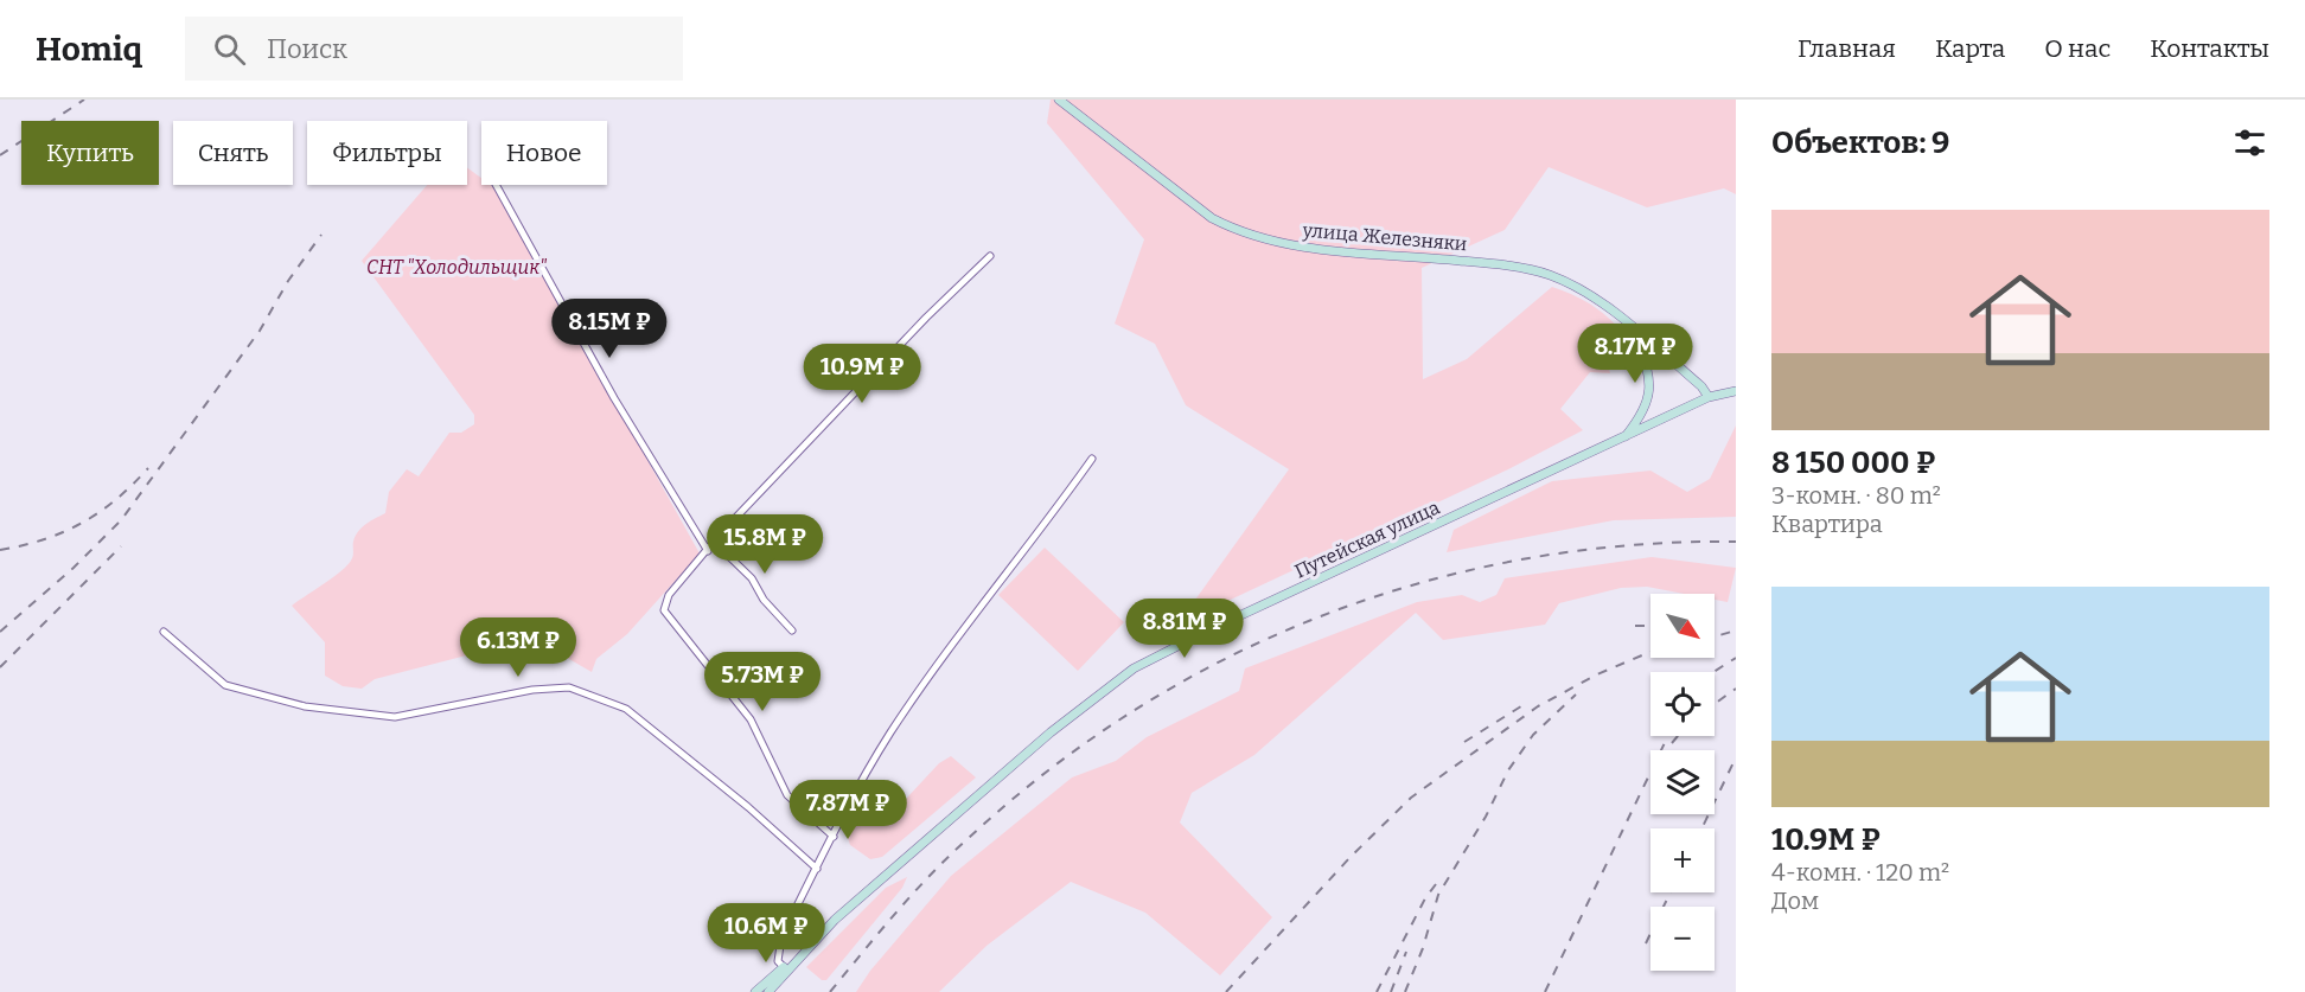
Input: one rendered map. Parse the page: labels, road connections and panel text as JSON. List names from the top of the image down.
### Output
{
  "streets": {
    "street": ["улица Железняки", "Путейская улица"]
  },
  "crossings": [
    ["улица Железняки", "Путейская улица"]
  ],
  "parks": ["СНТ \"Холодильщик\""],
  "north": "bottom right",
  "page": {
    "header": "Homiq",
    "search": "Поиск",
    "nav": [
      "Главная",
      "Карта",
      "О нас",
      "Контакты"
    ],
    "heading": "Объектов: 9",
    "chip": [
      "Купить",
      "Снять",
      "Фильтры",
      "Новое"
    ],
    "list": [
      {
        "name": "8 150 000 ₽",
        "note": "3-комн. · 80 m² · Квартира"
      },
      {
        "name": "10.9M ₽",
        "note": "4-комн. · 120 m² · Дом"
      }
    ],
    "price": [
      "8.15M ₽",
      "8.17M ₽",
      "10.9M ₽",
      "15.8M ₽",
      "8.81M ₽",
      "6.13M ₽",
      "5.73M ₽",
      "7.87M ₽",
      "10.6M ₽"
    ],
    "map_buttons": ["+", "−"]
  }
}
